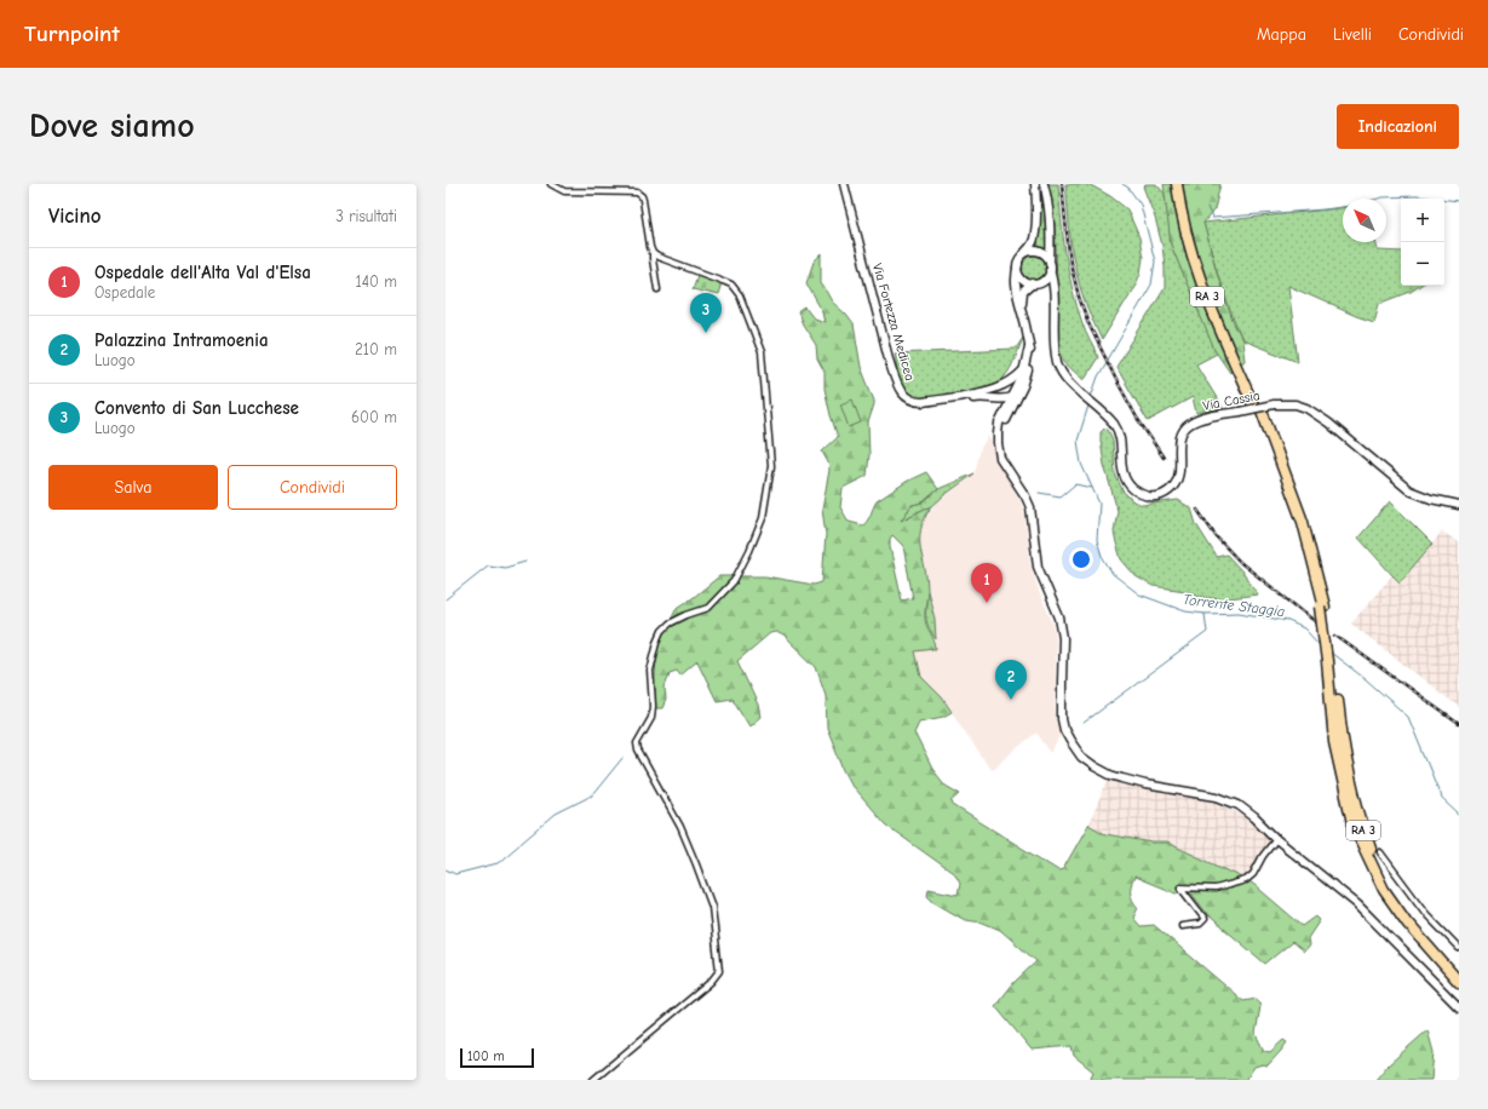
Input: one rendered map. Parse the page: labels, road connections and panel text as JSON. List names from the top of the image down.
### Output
{
  "streets": {
    "highway": ["RA 3"],
    "main road": ["Via Fortezza Medicea", "Via Cassia"]
  },
  "water": ["Torrente Staggia"],
  "scale_bar": "100 m",
  "north": "top left",
  "page": {
    "header": "Turnpoint",
    "nav": ["Mappa", "Livelli", "Condividi"],
    "buttons": [
      "Indicazioni",
      ["Salva", "Condividi"]
    ],
    "title": "Dove siamo",
    "heading": ["Vicino", "3 risultati"],
    "map_buttons": ["+", "−"],
    "list": [
      {
        "mark": "1",
        "name": "Ospedale dell'Alta Val d'Elsa",
        "note": "Ospedale",
        "value": "140 m"
      },
      {
        "mark": "2",
        "name": "Palazzina Intramoenia",
        "note": "Luogo",
        "value": "210 m"
      },
      {
        "mark": "3",
        "name": "Convento di San Lucchese",
        "note": "Luogo",
        "value": "600 m"
      }
    ],
    "pins": ["3", "1", "2"],
    "scale": "100 m"
  }
}
